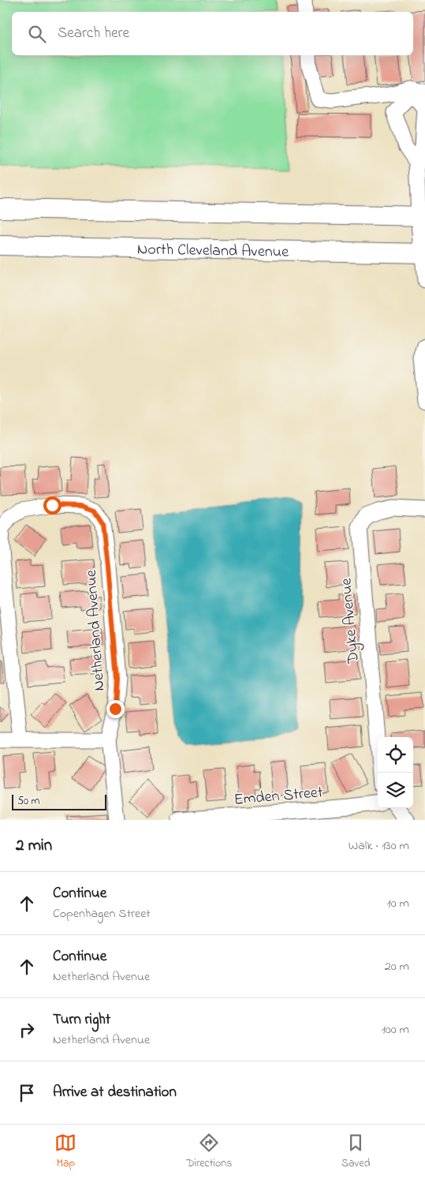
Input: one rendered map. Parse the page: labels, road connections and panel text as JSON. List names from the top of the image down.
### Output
{
  "streets": {
    "main road": ["North Cleveland Avenue"],
    "street": ["Dyke Avenue", "Netherland Avenue", "Emden Street"]
  },
  "scale_bar": "50 m",
  "page": {
    "search": "Search here",
    "scale": "50 m",
    "heading": ["2 min", "Walk · 130 m"],
    "list": [
      ["Continue", "Copenhagen Street", "10 m"],
      ["Continue", "Netherland Avenue", "20 m"],
      ["Turn right", "Netherland Avenue", "100 m"],
      "Arrive at destination"
    ],
    "nav": ["Map", "Directions", "Saved"]
  }
}
